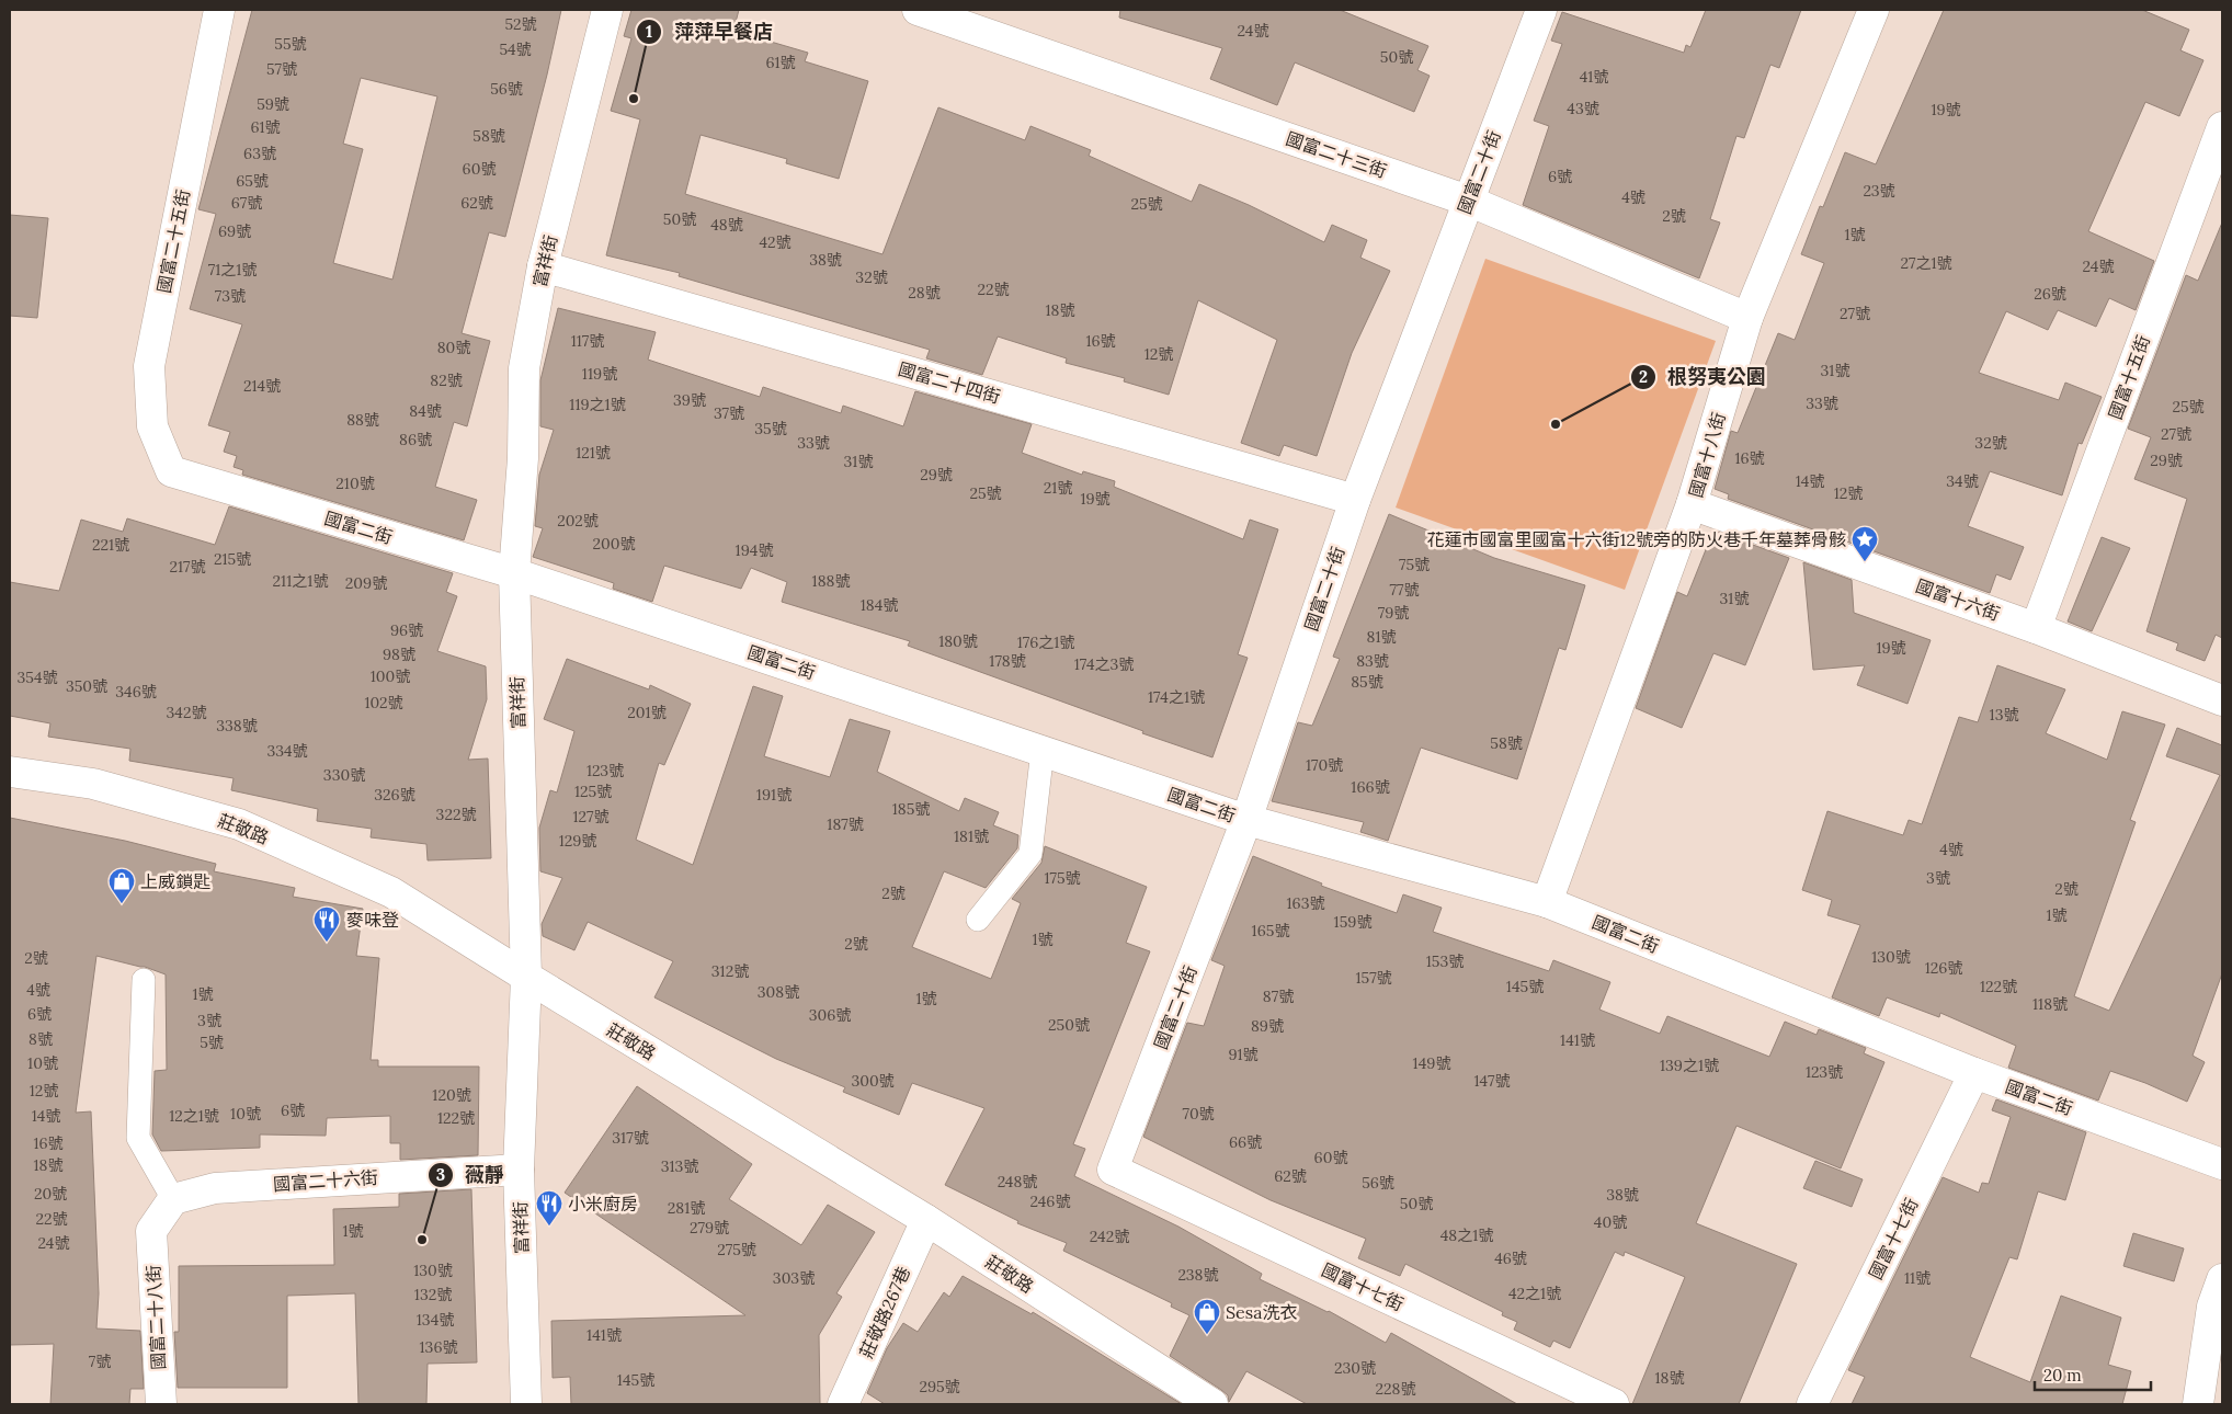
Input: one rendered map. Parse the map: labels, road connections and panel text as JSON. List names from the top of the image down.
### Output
{
  "streets": {
    "street": [
      "國富二十三街",
      "國富二十街",
      "國富二十五街",
      "富祥街",
      "國富十五街",
      "國富二十四街",
      "國富十八街",
      "國富二街",
      "國富十六街",
      "莊敬路",
      "國富二十六街",
      "國富十七街",
      "莊敬路267巷",
      "國富二十八街"
    ]
  },
  "crossings": [
    ["國富二十三街", "國富二十街"],
    ["國富二十三街", "國富十八街"],
    ["國富二十街", "國富二十四街"],
    ["國富二十街", "國富二街"],
    ["國富二十街", "國富十七街"],
    ["國富二十五街", "國富二街"],
    ["富祥街", "國富二十四街"],
    ["富祥街", "國富二街"],
    ["富祥街", "莊敬路"],
    ["富祥街", "國富二十六街"],
    ["國富十五街", "國富十六街"],
    ["國富十八街", "國富二街"],
    ["國富十八街", "國富十六街"],
    ["國富二街", "國富十七街"],
    ["莊敬路", "莊敬路267巷"],
    ["國富二十六街", "國富二十八街"]
  ],
  "places": {
    "other": ["萍萍早餐店", "根努夷公園", "薇靜"],
    "place": ["花蓮市國富里國富十六街12號旁的防火巷千年墓葬骨骸"],
    "shop": ["上威鎖匙", "Sesa洗衣"],
    "restaurant": ["麥味登", "小米廚房"]
  },
  "house_numbers": [
    "52號",
    "24號",
    "55號",
    "54號",
    "50號",
    "61號",
    "57號",
    "41號",
    "56號",
    "59號",
    "43號",
    "19號",
    "61號",
    "58號",
    "63號",
    "60號",
    "6號",
    "65號",
    "23號",
    "4號",
    "67號",
    "62號",
    "25號",
    "2號",
    "50號",
    "48號",
    "69號",
    "1號",
    "42號",
    "38號",
    "27之1號",
    "24號",
    "71之1號",
    "32號",
    "22號",
    "28號",
    "26號",
    "73號",
    "18號",
    "27號",
    "117號",
    "16號",
    "80號",
    "12號",
    "31號",
    "119號",
    "82號",
    "214號",
    "39號",
    "33號",
    "119之1號",
    "25號",
    "84號",
    "37號",
    "88號",
    "35號",
    "27號",
    "86號",
    "33號",
    "32號",
    "121號",
    "16號",
    "29號",
    "31號",
    "29號",
    "14號",
    "34號",
    "210號",
    "21號",
    "25號",
    "12號",
    "19號",
    "202號",
    "200號",
    "221號",
    "194號",
    "215號",
    "75號",
    "217號",
    "211之1號",
    "188號",
    "209號",
    "77號",
    "31號",
    "184號",
    "79號",
    "96號",
    "81號",
    "180號",
    "176之1號",
    "19號",
    "98號",
    "178號",
    "83號",
    "174之3號",
    "100號",
    "354號",
    "85號",
    "350號",
    "346號",
    "174之1號",
    "102號",
    "342號",
    "201號",
    "13號",
    "338號",
    "58號",
    "334號",
    "170號",
    "123號",
    "330號",
    "166號",
    "125號",
    "326號",
    "191號",
    "185號",
    "322號",
    "127號",
    "187號",
    "181號",
    "129號",
    "4號",
    "175號",
    "3號",
    "2號",
    "2號",
    "163號",
    "1號",
    "159號",
    "165號",
    "1號",
    "2號",
    "130號",
    "2號",
    "153號",
    "126號",
    "312號",
    "157號",
    "145號",
    "122號",
    "4號",
    "308號",
    "1號",
    "87號",
    "1號",
    "118號",
    "6號",
    "306號",
    "3號",
    "250號",
    "89號",
    "8號",
    "141號",
    "5號",
    "91號",
    "10號",
    "149號",
    "139之1號",
    "123號",
    "300號",
    "147號",
    "12號",
    "120號",
    "6號",
    "10號",
    "70號",
    "14號",
    "12之1號",
    "122號",
    "317號",
    "66號",
    "16號",
    "60號",
    "18號",
    "313號",
    "62號",
    "248號",
    "56號",
    "20號",
    "38號",
    "246號",
    "50號",
    "281號",
    "22號",
    "40號",
    "279號",
    "1號",
    "48之1號",
    "242號",
    "24號",
    "275號",
    "46號",
    "130號",
    "238號",
    "303號",
    "11號",
    "42之1號",
    "132號",
    "134號",
    "141號",
    "136號",
    "7號",
    "230號",
    "18號",
    "145號",
    "295號",
    "228號"
  ],
  "scale_bar": "20 m"
}
